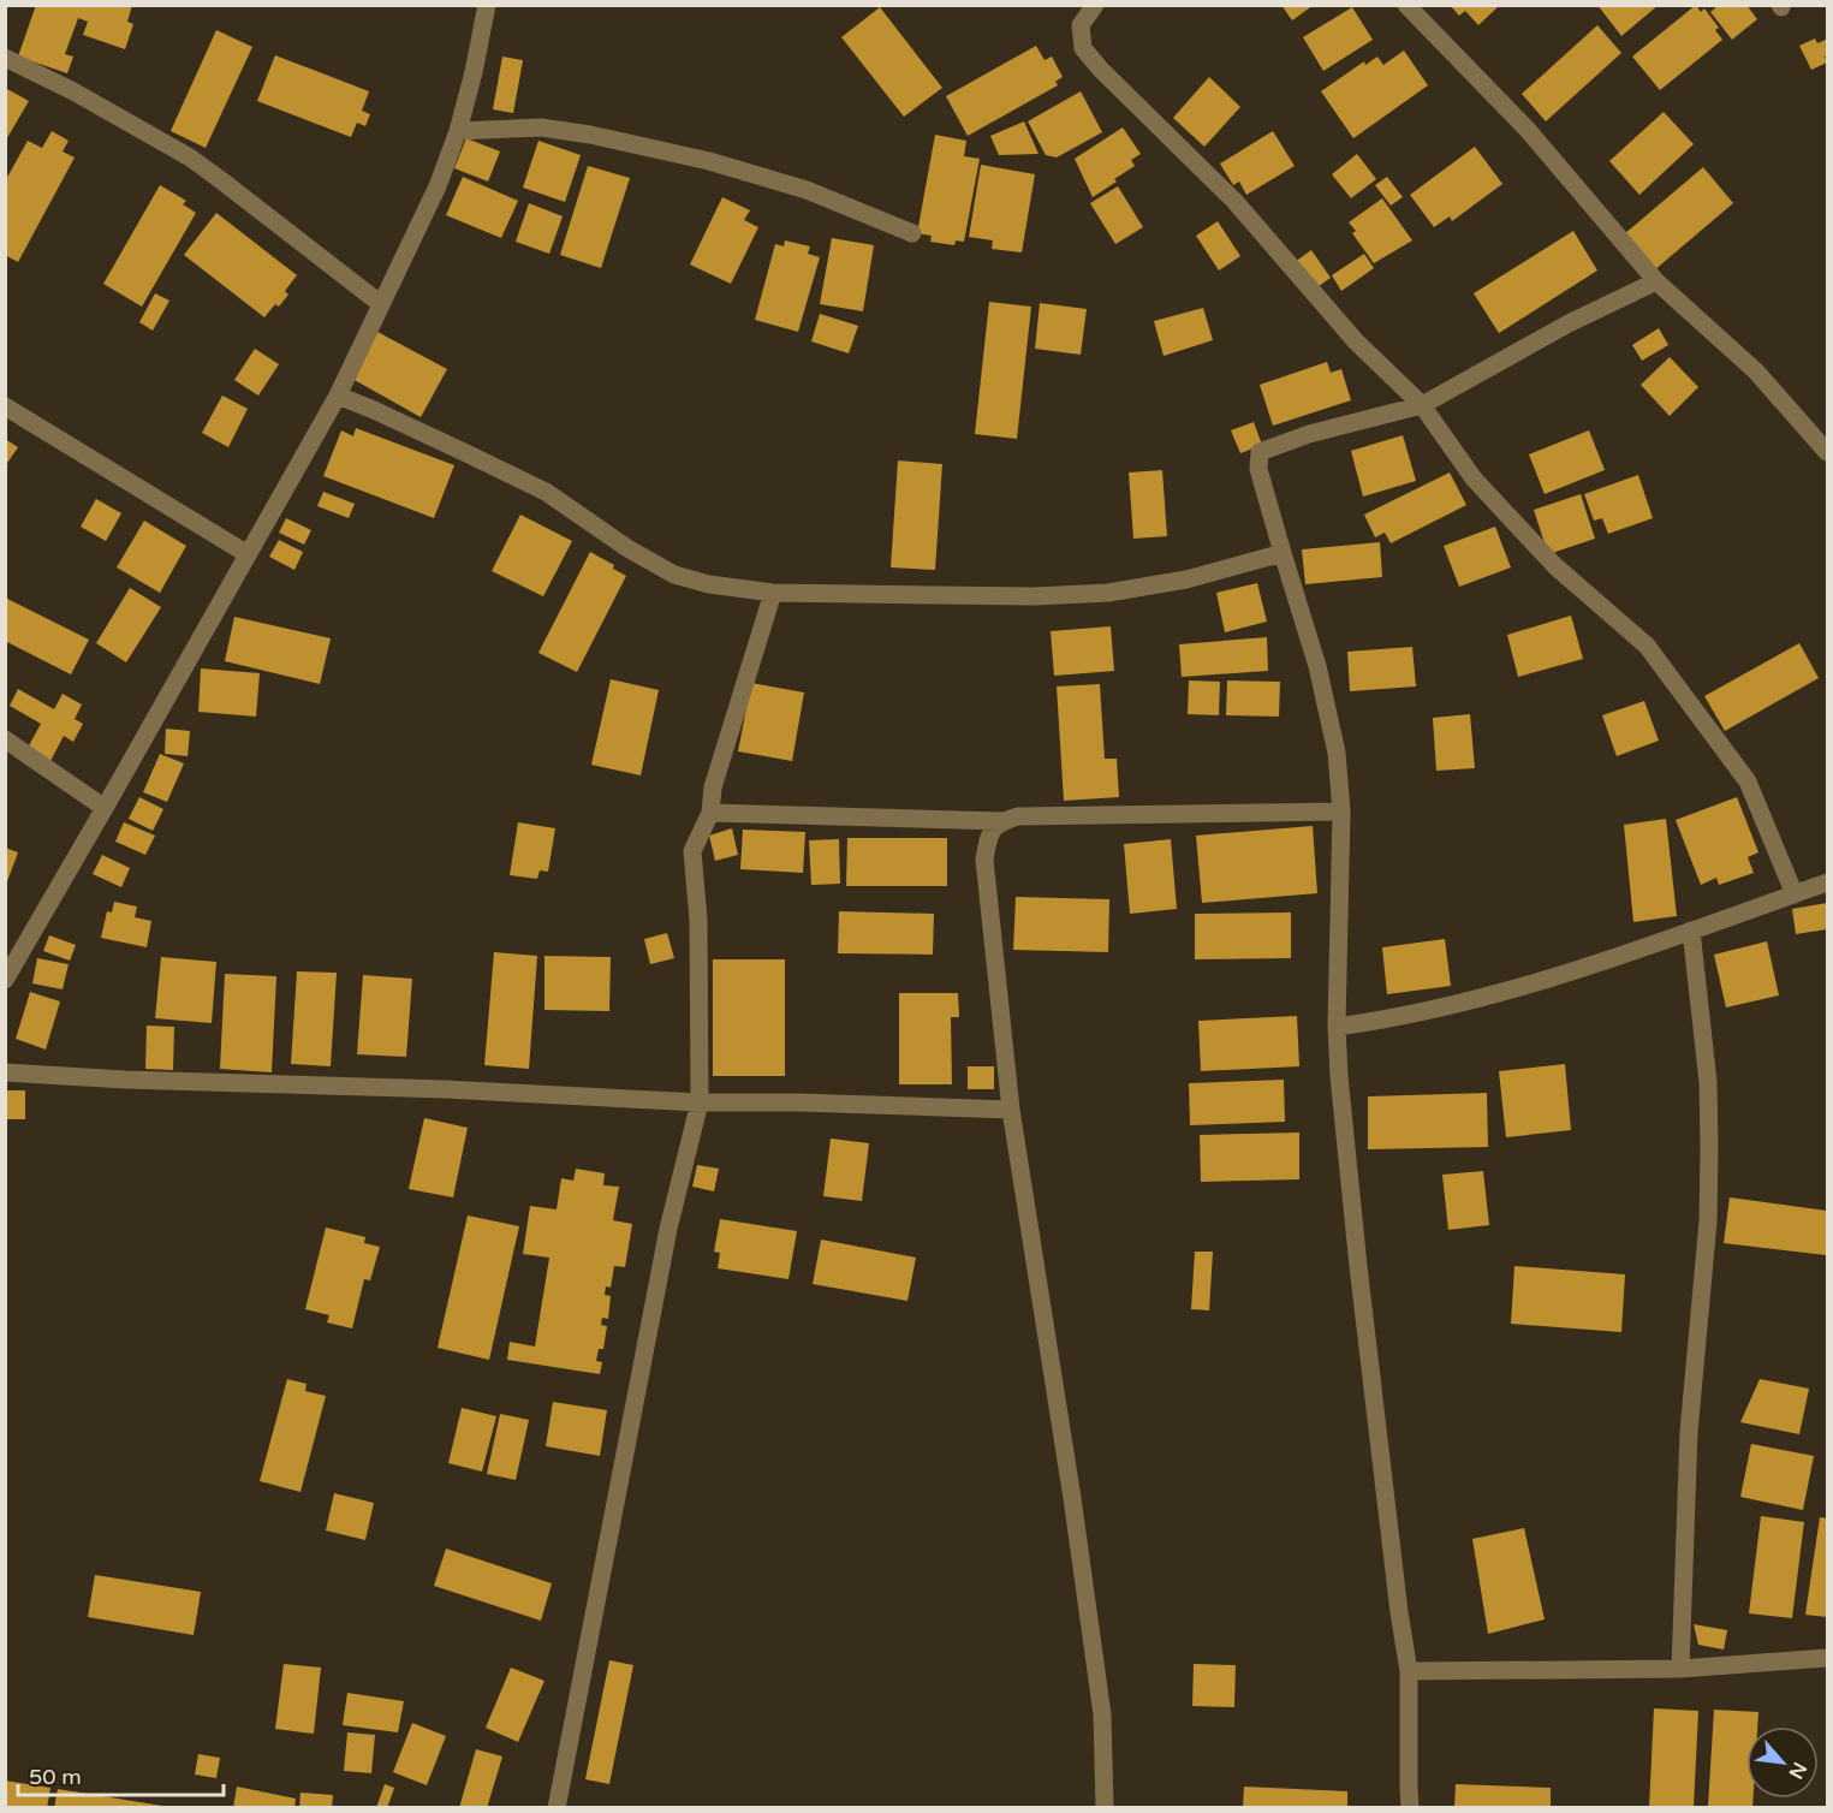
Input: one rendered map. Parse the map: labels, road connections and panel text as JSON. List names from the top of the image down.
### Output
{
  "scale_bar": "50 m",
  "north": "bottom right"
}
